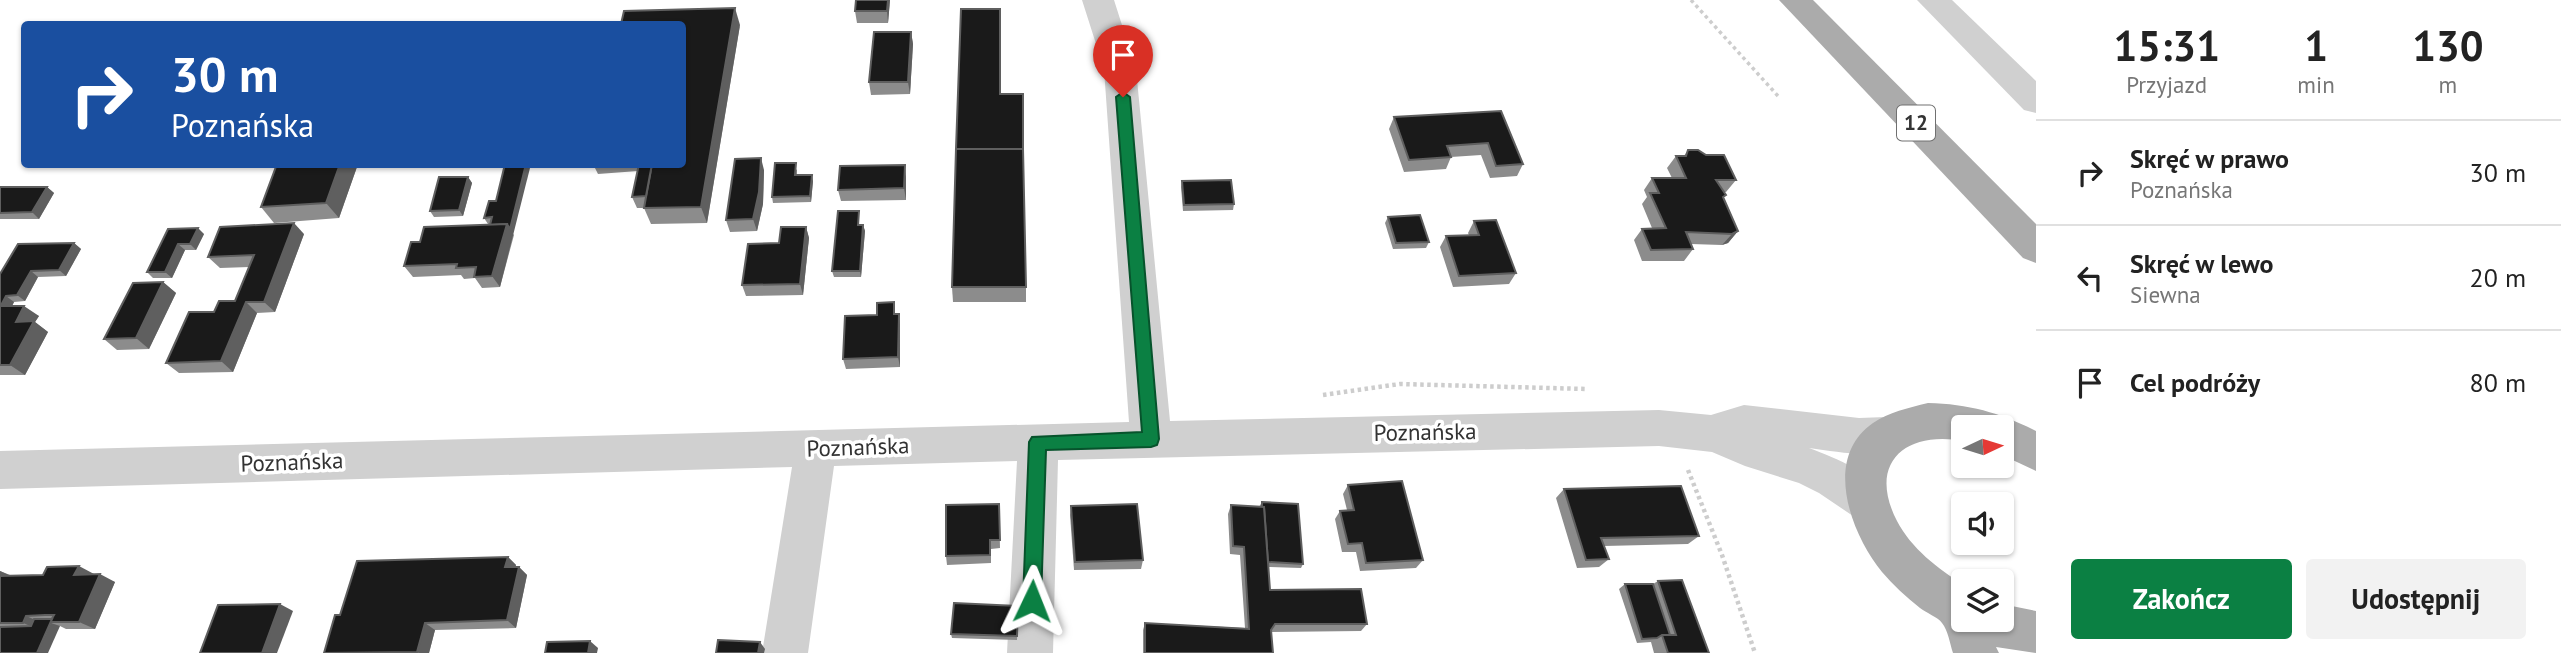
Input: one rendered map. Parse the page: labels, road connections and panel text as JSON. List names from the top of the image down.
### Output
{
  "streets": {
    "main road": ["12"],
    "street": ["Poznańska"]
  },
  "north": "right",
  "page": {
    "eta": [
      "15:31",
      "Przyjazd",
      "1",
      "min",
      "130",
      "m"
    ],
    "turn": ["30 m", "Poznańska"],
    "list": [
      {
        "name": "Skręć w prawo",
        "note": "Poznańska",
        "value": "30 m"
      },
      {
        "name": "Skręć w lewo",
        "note": "Siewna",
        "value": "20 m"
      },
      {
        "name": "Cel podróży",
        "value": "80 m"
      }
    ],
    "buttons": ["Zakończ", "Udostępnij"]
  }
}
